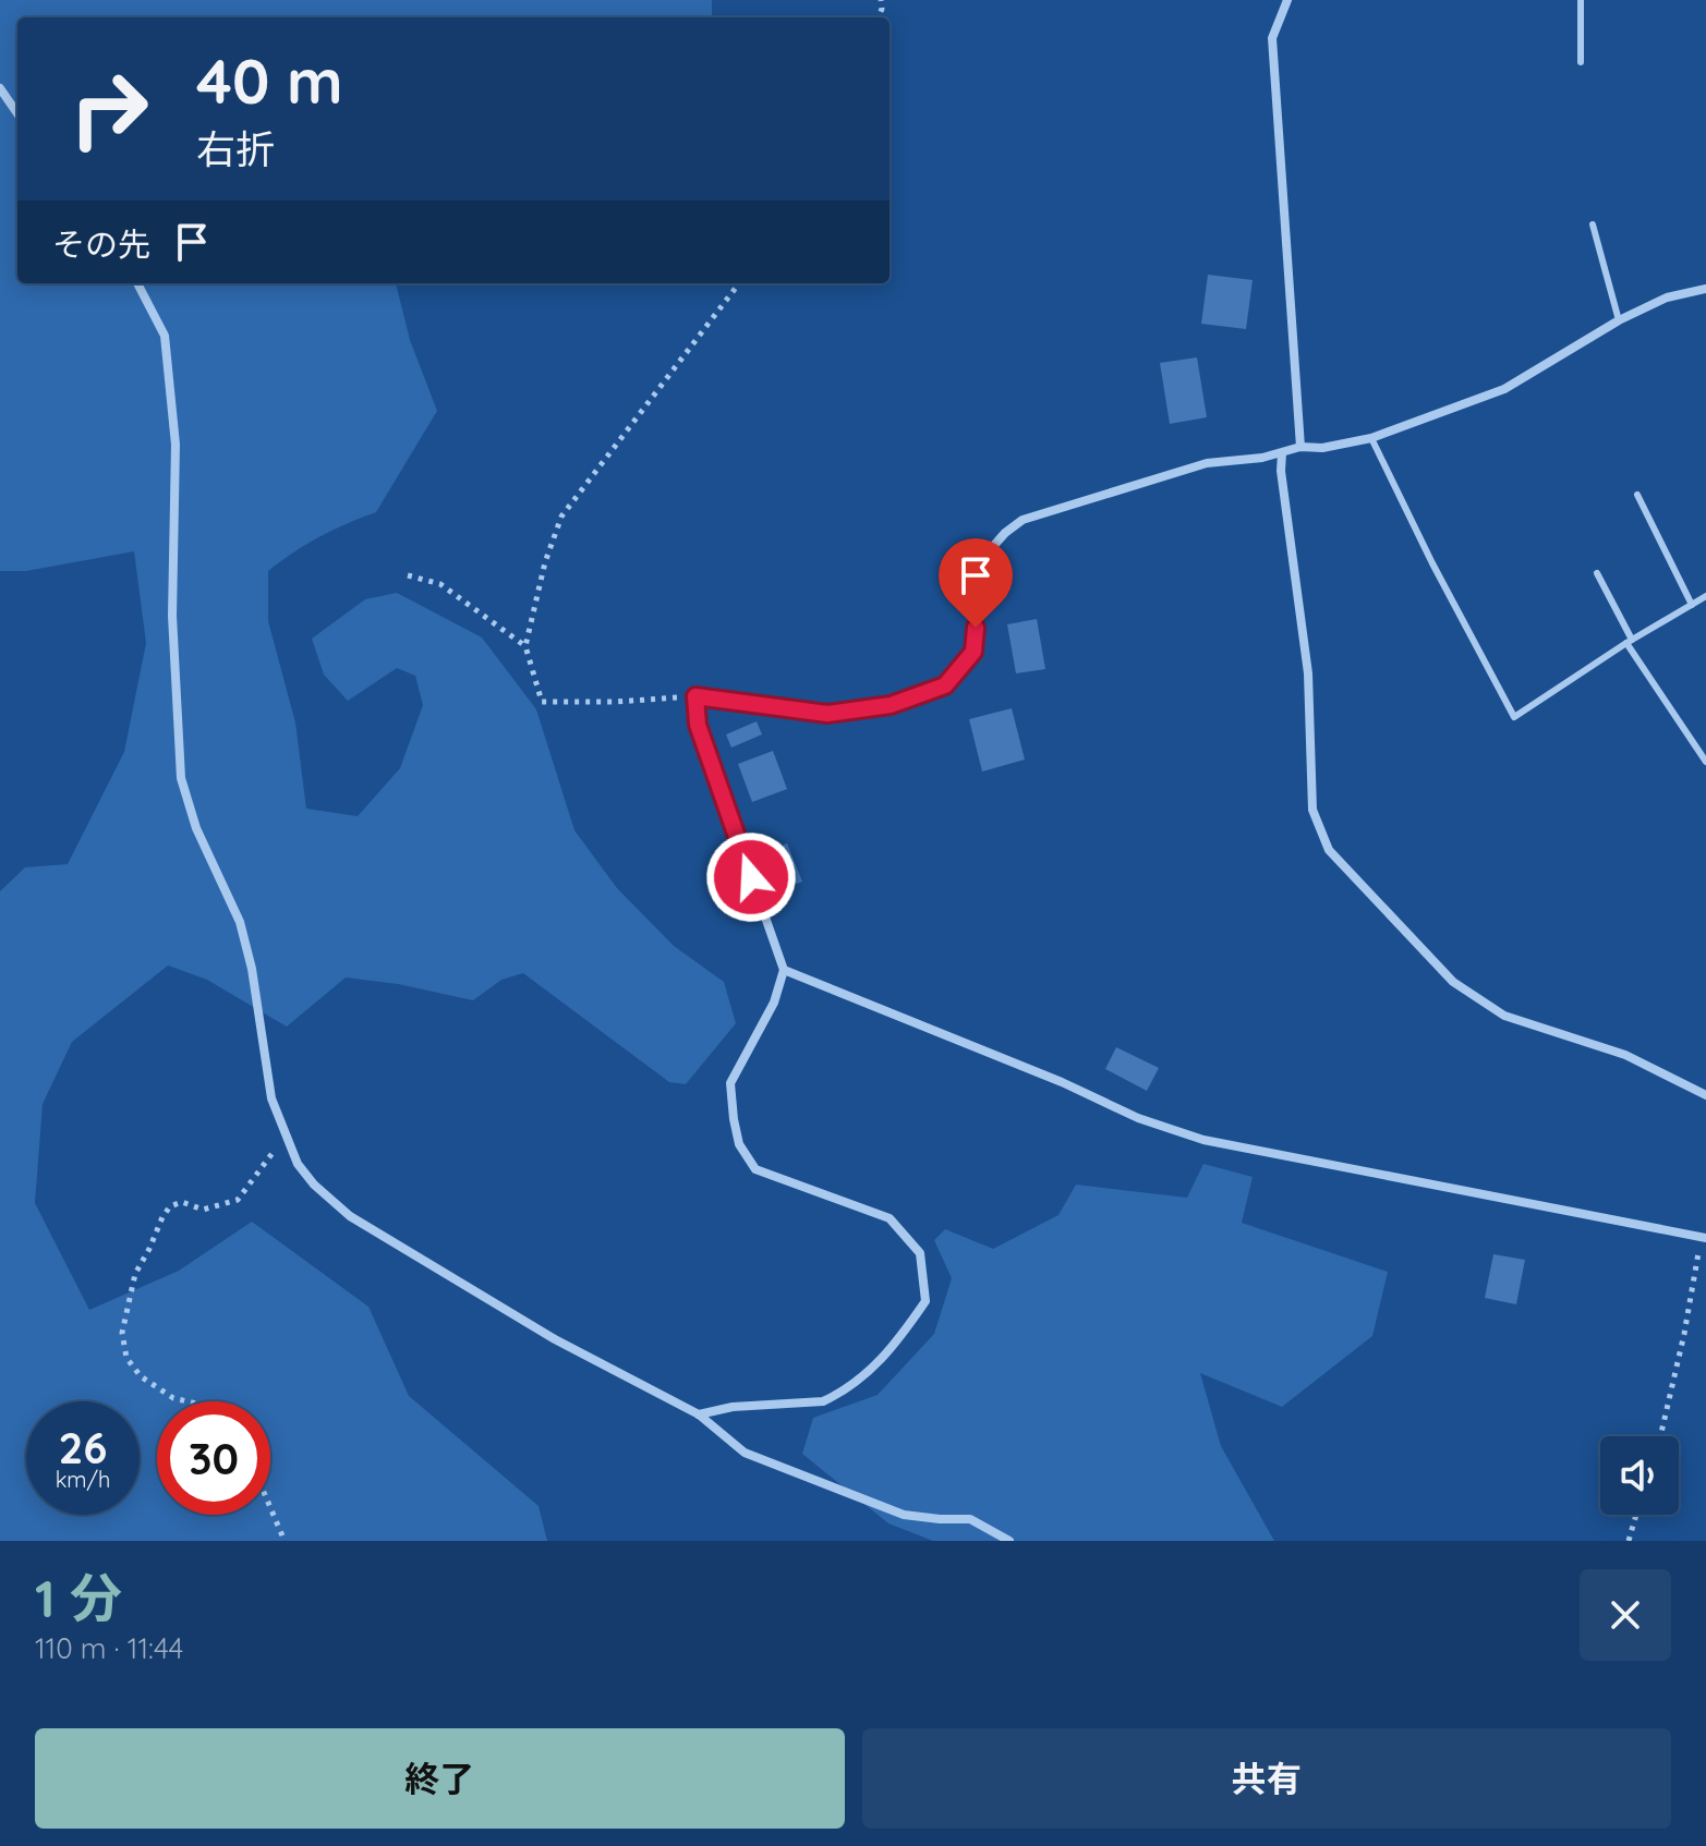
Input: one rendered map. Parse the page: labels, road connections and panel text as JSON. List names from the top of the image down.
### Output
{
  "page": {
    "turn": ["40 m", "右折"],
    "then": "その先",
    "speed": "26 km/h",
    "limit": "30",
    "heading": ["1 分", "110 m · 11:44"],
    "buttons": ["終了", "共有"]
  }
}
